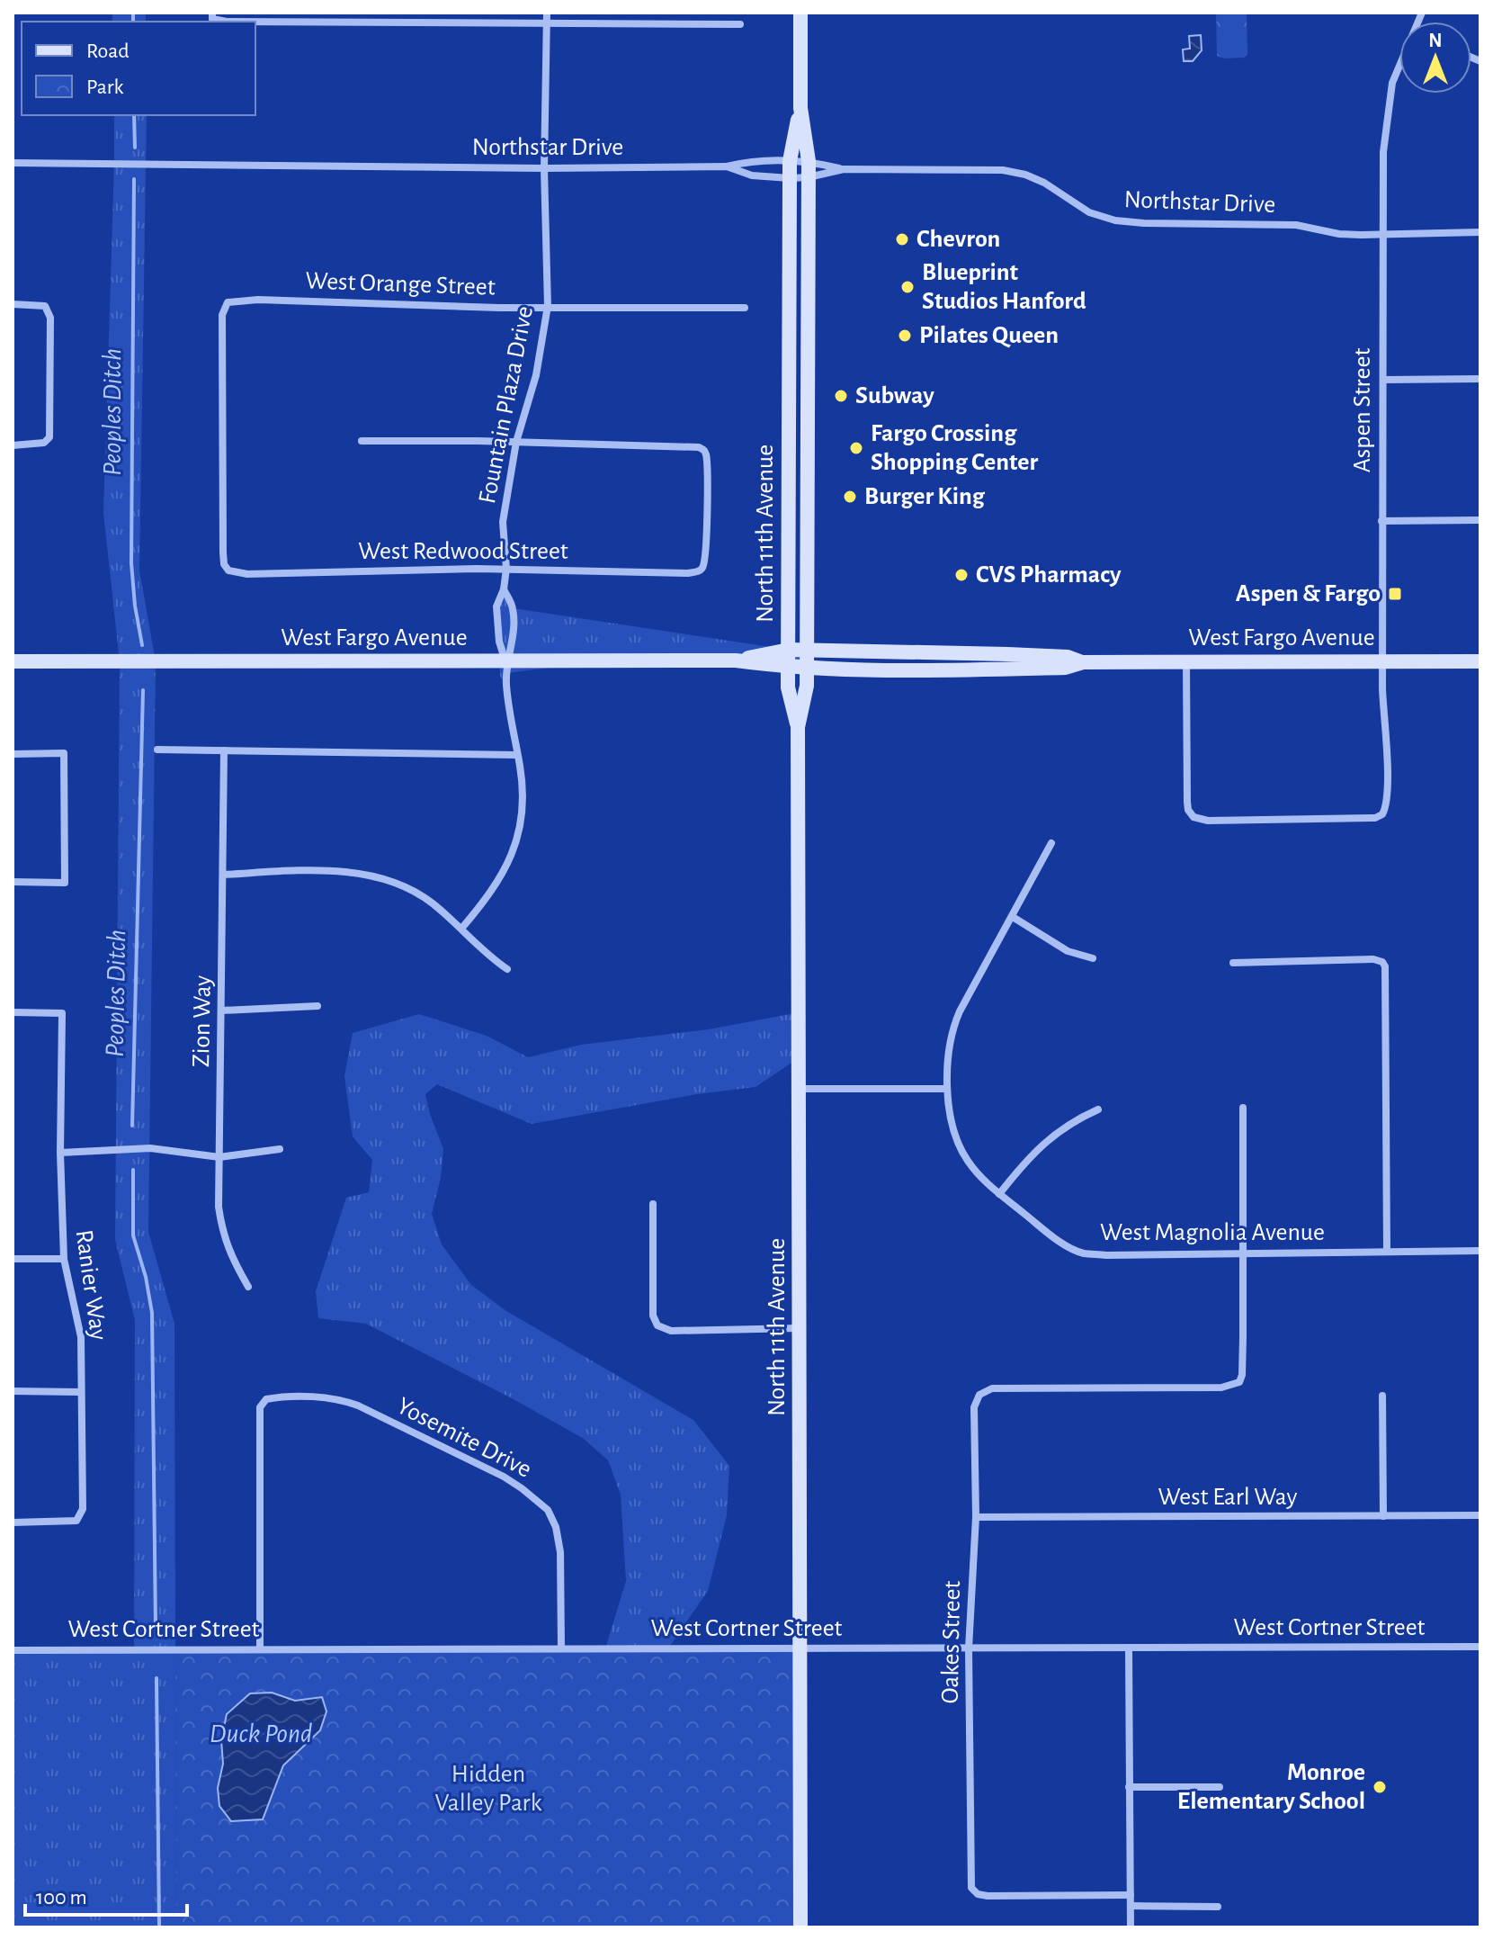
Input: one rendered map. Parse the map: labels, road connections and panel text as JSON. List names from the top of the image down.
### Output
{
  "streets": {
    "main road": ["North 11th Avenue", "West Fargo Avenue"],
    "street": [
      "Northstar Drive",
      "West Orange Street",
      "Fountain Plaza Drive",
      "Aspen Street",
      "West Redwood Street",
      "Zion Way",
      "West Magnolia Avenue",
      "Ranier Way",
      "Yosemite Drive",
      "West Earl Way",
      "West Cortner Street",
      "Oakes Street"
    ]
  },
  "crossings": [
    ["Northstar Drive", "Fountain Plaza Drive"],
    ["Northstar Drive", "Aspen Street"],
    ["Northstar Drive", "North 11th Avenue"],
    ["West Orange Street", "Fountain Plaza Drive"],
    ["West Orange Street", "West Redwood Street"],
    ["Fountain Plaza Drive", "West Redwood Street"],
    ["Fountain Plaza Drive", "West Fargo Avenue"],
    ["Aspen Street", "West Fargo Avenue"],
    ["North 11th Avenue", "West Fargo Avenue"],
    ["North 11th Avenue", "West Cortner Street"],
    ["West Magnolia Avenue", "Oakes Street"],
    ["Yosemite Drive", "West Cortner Street"],
    ["West Earl Way", "Oakes Street"],
    ["West Cortner Street", "Oakes Street"]
  ],
  "water": ["Peoples Ditch", "Duck Pond"],
  "parks": ["Hidden Valley Park"],
  "places": {
    "other": [
      "Chevron",
      "Blueprint Studios Hanford",
      "Pilates Queen",
      "Subway",
      "Fargo Crossing Shopping Center",
      "Burger King",
      "CVS Pharmacy",
      "Monroe Elementary School"
    ],
    "transit": ["Aspen & Fargo"]
  },
  "legend": ["Road", "Park"],
  "scale_bar": "100 m",
  "north": "top"
}
